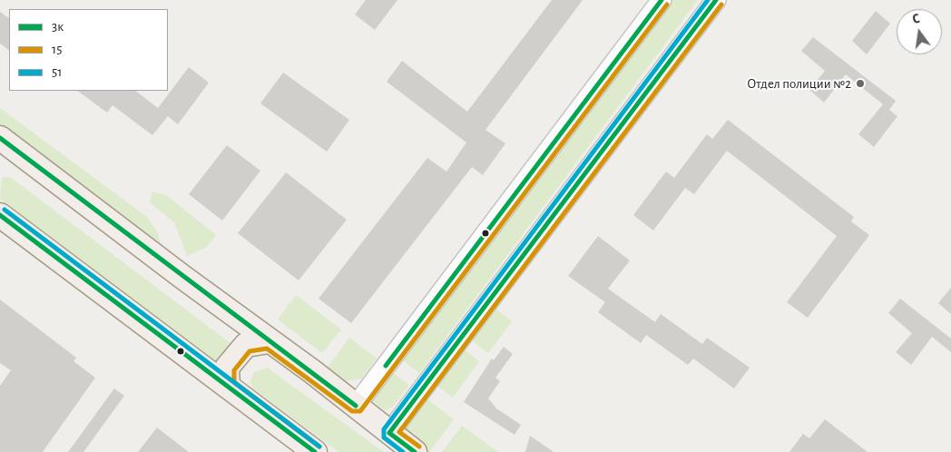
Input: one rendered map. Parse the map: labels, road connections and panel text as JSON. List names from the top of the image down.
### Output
{
  "places": ["Отдел полиции №2"],
  "lines": ["transit line 3к", "transit line 51", "transit line 15"],
  "legend": ["3к", "15", "51"],
  "north": "top"
}
